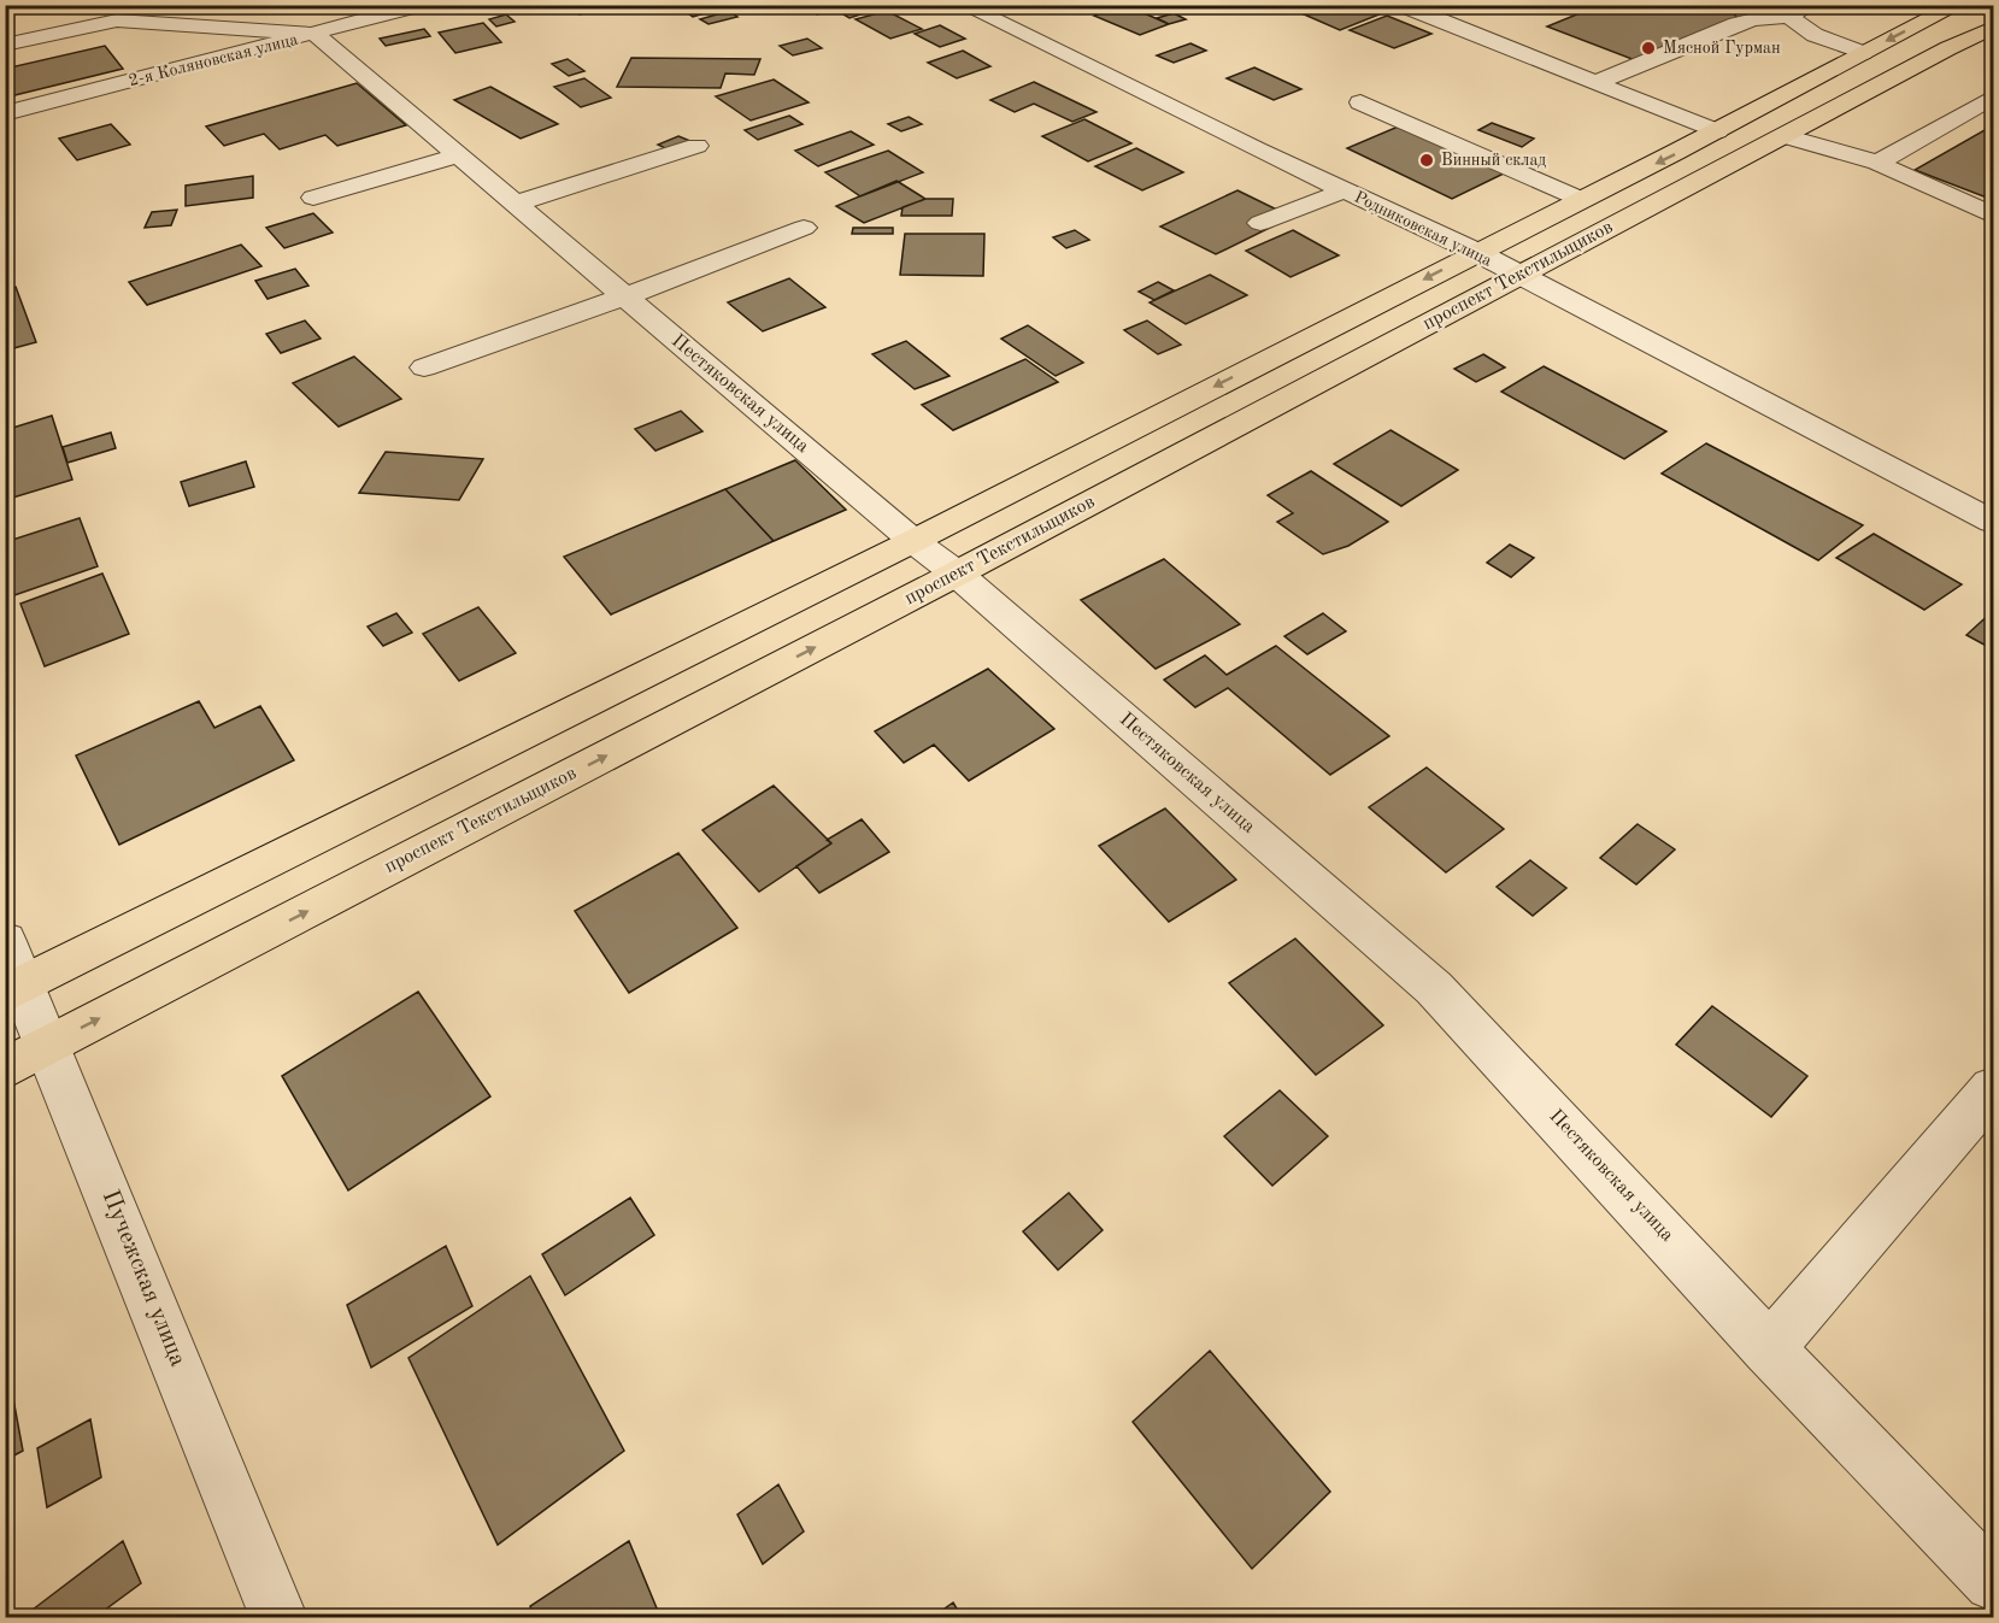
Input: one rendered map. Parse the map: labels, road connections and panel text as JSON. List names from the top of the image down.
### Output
{
  "streets": {
    "main road": ["проспект Текстильщиков"],
    "street": [
      "2-я Коляновская улица",
      "Родниковская улица",
      "Пестяковская улица",
      "Пучежская улица"
    ]
  },
  "crossings": [
    ["2-я Коляновская улица", "Пестяковская улица"],
    ["Родниковская улица", "проспект Текстильщиков"],
    ["проспект Текстильщиков", "Пестяковская улица"],
    ["проспект Текстильщиков", "Пучежская улица"]
  ],
  "places": ["Мясной Гурман", "Винный склад"]
}
